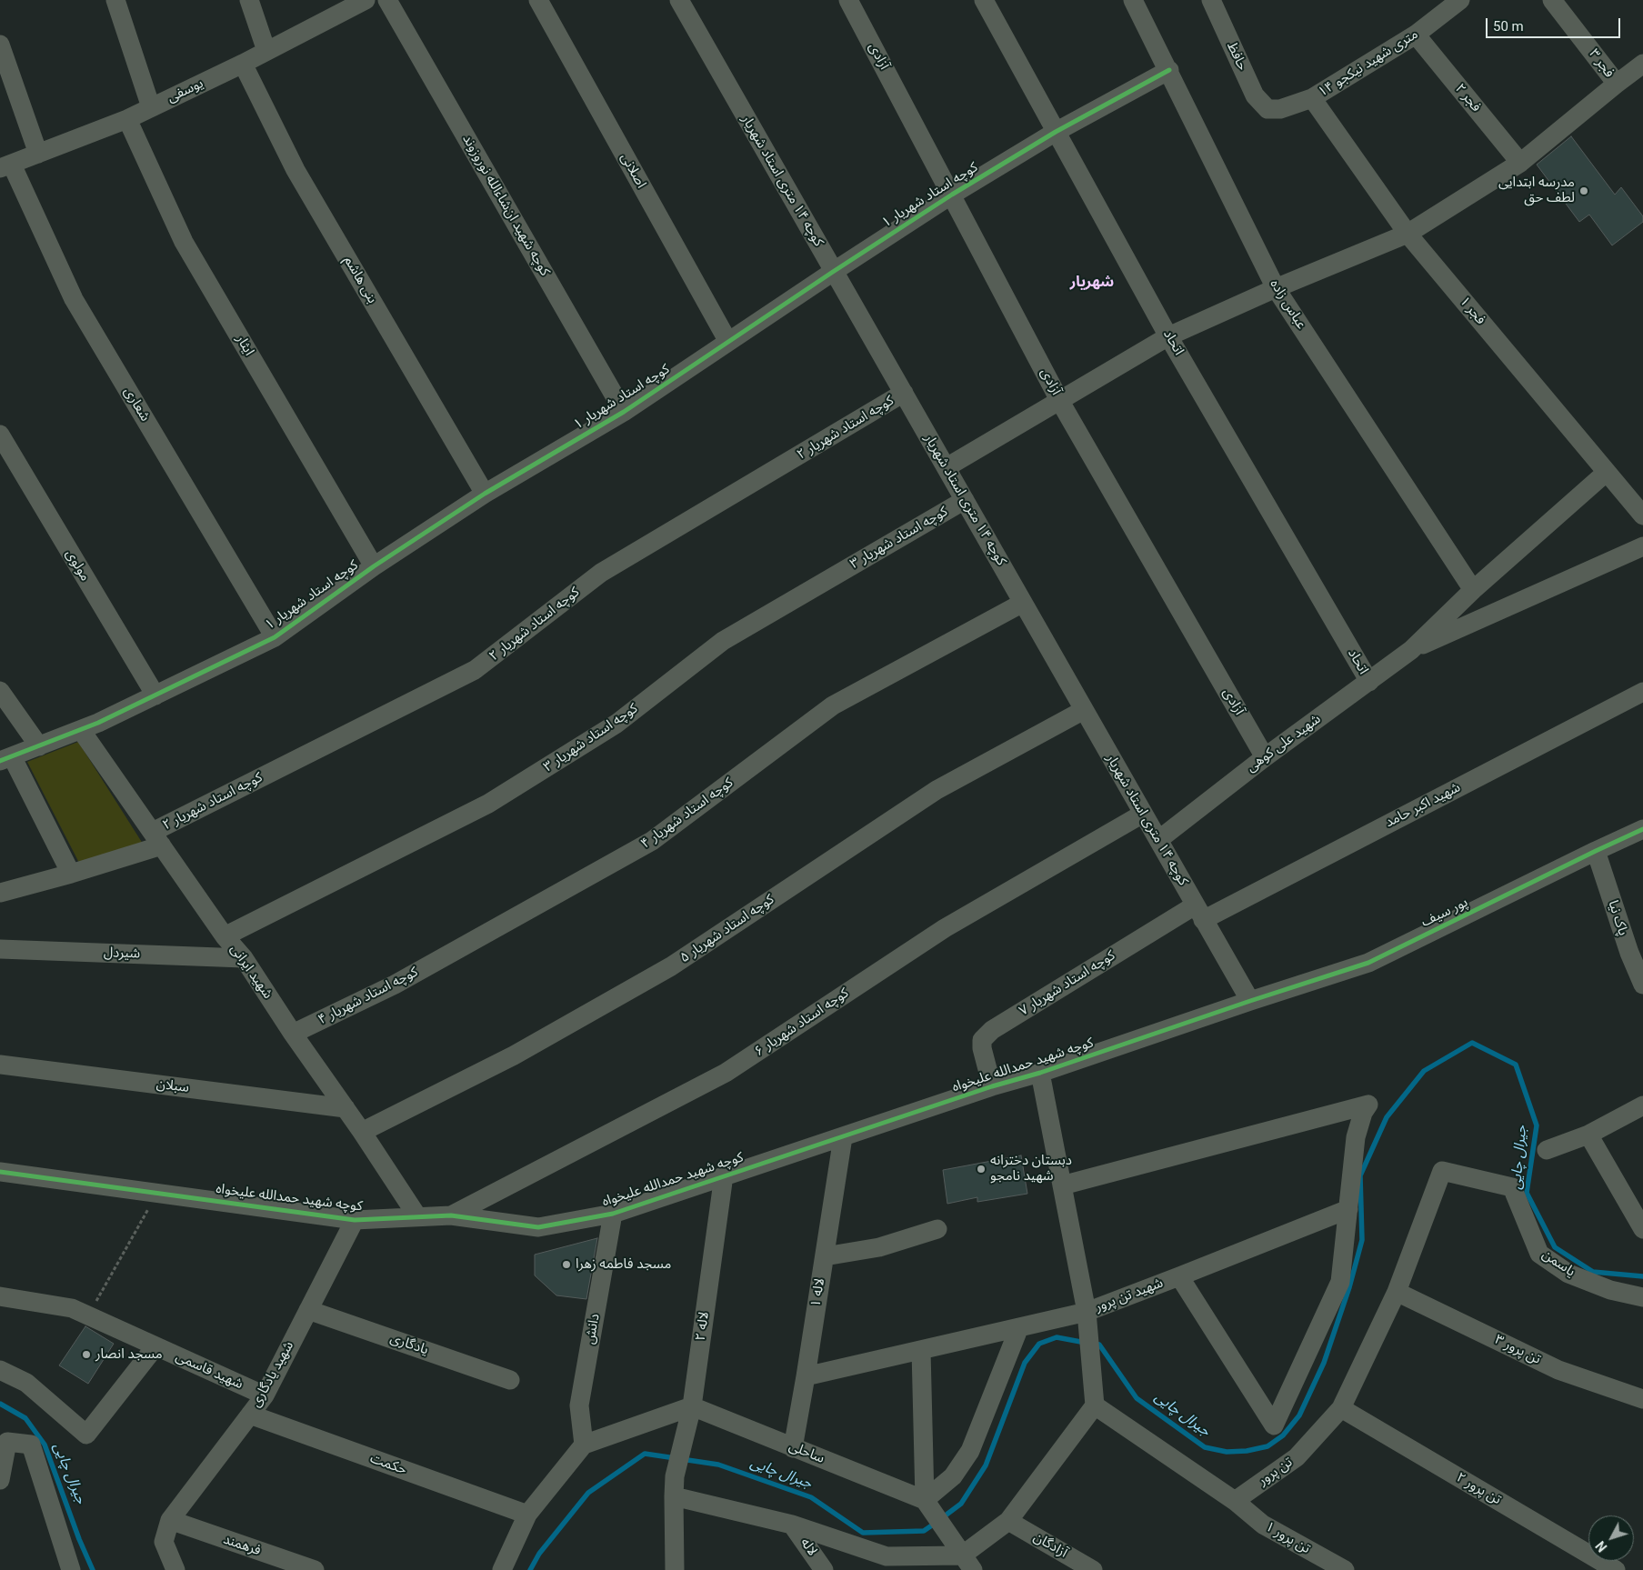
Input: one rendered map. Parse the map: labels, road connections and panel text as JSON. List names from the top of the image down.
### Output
{
  "streets": {
    "street": [
      "آزادی",
      "حافظ",
      "۱۴ متری شهید نیکجو",
      "فجر ۳",
      "یوسفی",
      "فجر ۲",
      "اصلانی",
      "کوچه ۱۴ متری استاد شهریار",
      "کوچه استاد شهریار ۱",
      "کوچه شهید ان‌شاءالله نوروزوند",
      "بنی هاشم",
      "عباس زاده",
      "فجر ۱",
      "اتحاد",
      "ایثار",
      "شعاری",
      "کوچه استاد شهریار ۲",
      "کوچه استاد شهریار ۳",
      "مولوی",
      "شهید علی کوهی",
      "شهید اکبر حامد",
      "کوچه استاد شهریار ۴",
      "پور سیف",
      "پاک نیا",
      "کوچه استاد شهریار ۵",
      "شیردل",
      "شهید ایرانی",
      "کوچه استاد شهریار ۷",
      "کوچه استاد شهریار ۶",
      "کوچه شهید حمدالله علیخواه",
      "سبلان",
      "یاسمن",
      "لاله ۱",
      "شهید تن پرور",
      "لاله ۲",
      "دانش",
      "یادگاری",
      "تن پرور ۳",
      "شهید قاسمی",
      "شهید یادگاری",
      "ساحلی",
      "حکمت",
      "تن پرور",
      "تن پرور ۲",
      "تن پرور ۱",
      "فرهمند",
      "آزادگان",
      "لاله"
    ]
  },
  "crossings": [
    ["آزادی", "کوچه استاد شهریار ۱"],
    ["آزادی", "شهید علی کوهی"],
    ["حافظ", "۱۴ متری شهید نیکجو"],
    ["۱۴ متری شهید نیکجو", "فجر ۲"],
    ["۱۴ متری شهید نیکجو", "فجر ۱"],
    ["یوسفی", "بنی هاشم"],
    ["یوسفی", "ایثار"],
    ["یوسفی", "شعاری"],
    ["اصلانی", "کوچه استاد شهریار ۱"],
    ["کوچه ۱۴ متری استاد شهریار", "کوچه استاد شهریار ۱"],
    ["کوچه ۱۴ متری استاد شهریار", "کوچه استاد شهریار ۲"],
    ["کوچه ۱۴ متری استاد شهریار", "کوچه استاد شهریار ۳"],
    ["کوچه ۱۴ متری استاد شهریار", "شهید علی کوهی"],
    ["کوچه ۱۴ متری استاد شهریار", "شهید اکبر حامد"],
    ["کوچه ۱۴ متری استاد شهریار", "کوچه استاد شهریار ۴"],
    ["کوچه ۱۴ متری استاد شهریار", "پور سیف"],
    ["کوچه ۱۴ متری استاد شهریار", "کوچه استاد شهریار ۵"],
    ["کوچه ۱۴ متری استاد شهریار", "کوچه استاد شهریار ۷"],
    ["کوچه ۱۴ متری استاد شهریار", "کوچه استاد شهریار ۶"],
    ["کوچه ۱۴ متری استاد شهریار", "کوچه شهید حمدالله علیخواه"],
    ["کوچه استاد شهریار ۱", "کوچه شهید ان‌شاءالله نوروزوند"],
    ["کوچه استاد شهریار ۱", "بنی هاشم"],
    ["کوچه استاد شهریار ۱", "عباس زاده"],
    ["کوچه استاد شهریار ۱", "اتحاد"],
    ["کوچه استاد شهریار ۱", "ایثار"],
    ["کوچه استاد شهریار ۱", "شعاری"],
    ["کوچه استاد شهریار ۱", "مولوی"],
    ["کوچه استاد شهریار ۱", "شهید ایرانی"],
    ["عباس زاده", "شهید علی کوهی"],
    ["فجر ۱", "شهید علی کوهی"],
    ["اتحاد", "شهید علی کوهی"],
    ["کوچه استاد شهریار ۲", "شهید ایرانی"],
    ["کوچه استاد شهریار ۳", "شهید ایرانی"],
    ["شهید اکبر حامد", "کوچه استاد شهریار ۷"],
    ["کوچه استاد شهریار ۴", "شهید ایرانی"],
    ["پور سیف", "پاک نیا"],
    ["پور سیف", "کوچه شهید حمدالله علیخواه"],
    ["کوچه استاد شهریار ۵", "شهید ایرانی"],
    ["شیردل", "شهید ایرانی"],
    ["شهید ایرانی", "کوچه شهید حمدالله علیخواه"],
    ["شهید ایرانی", "سبلان"],
    ["کوچه استاد شهریار ۷", "کوچه شهید حمدالله علیخواه"],
    ["کوچه استاد شهریار ۶", "کوچه شهید حمدالله علیخواه"],
    ["کوچه شهید حمدالله علیخواه", "لاله ۱"],
    ["کوچه شهید حمدالله علیخواه", "شهید تن پرور"],
    ["کوچه شهید حمدالله علیخواه", "لاله ۲"],
    ["کوچه شهید حمدالله علیخواه", "دانش"],
    ["کوچه شهید حمدالله علیخواه", "شهید یادگاری"],
    ["یاسمن", "تن پرور"],
    ["لاله ۱", "ساحلی"],
    ["لاله ۲", "ساحلی"],
    ["یادگاری", "شهید یادگاری"],
    ["تن پرور ۳", "تن پرور"],
    ["شهید قاسمی", "شهید یادگاری"],
    ["شهید یادگاری", "حکمت"],
    ["شهید یادگاری", "فرهمند"],
    ["تن پرور", "تن پرور ۲"],
    ["تن پرور", "تن پرور ۱"]
  ],
  "districts": ["شهریار"],
  "water": ["جیرال چایی"],
  "places": [
    "مدرسه ابتدایی لطف حق",
    "دبستان دخترانه شهید نامجو",
    "مسجد فاطمه زهرا",
    "مسجد انصار"
  ],
  "scale_bar": "50 m",
  "north": "bottom left"
}
